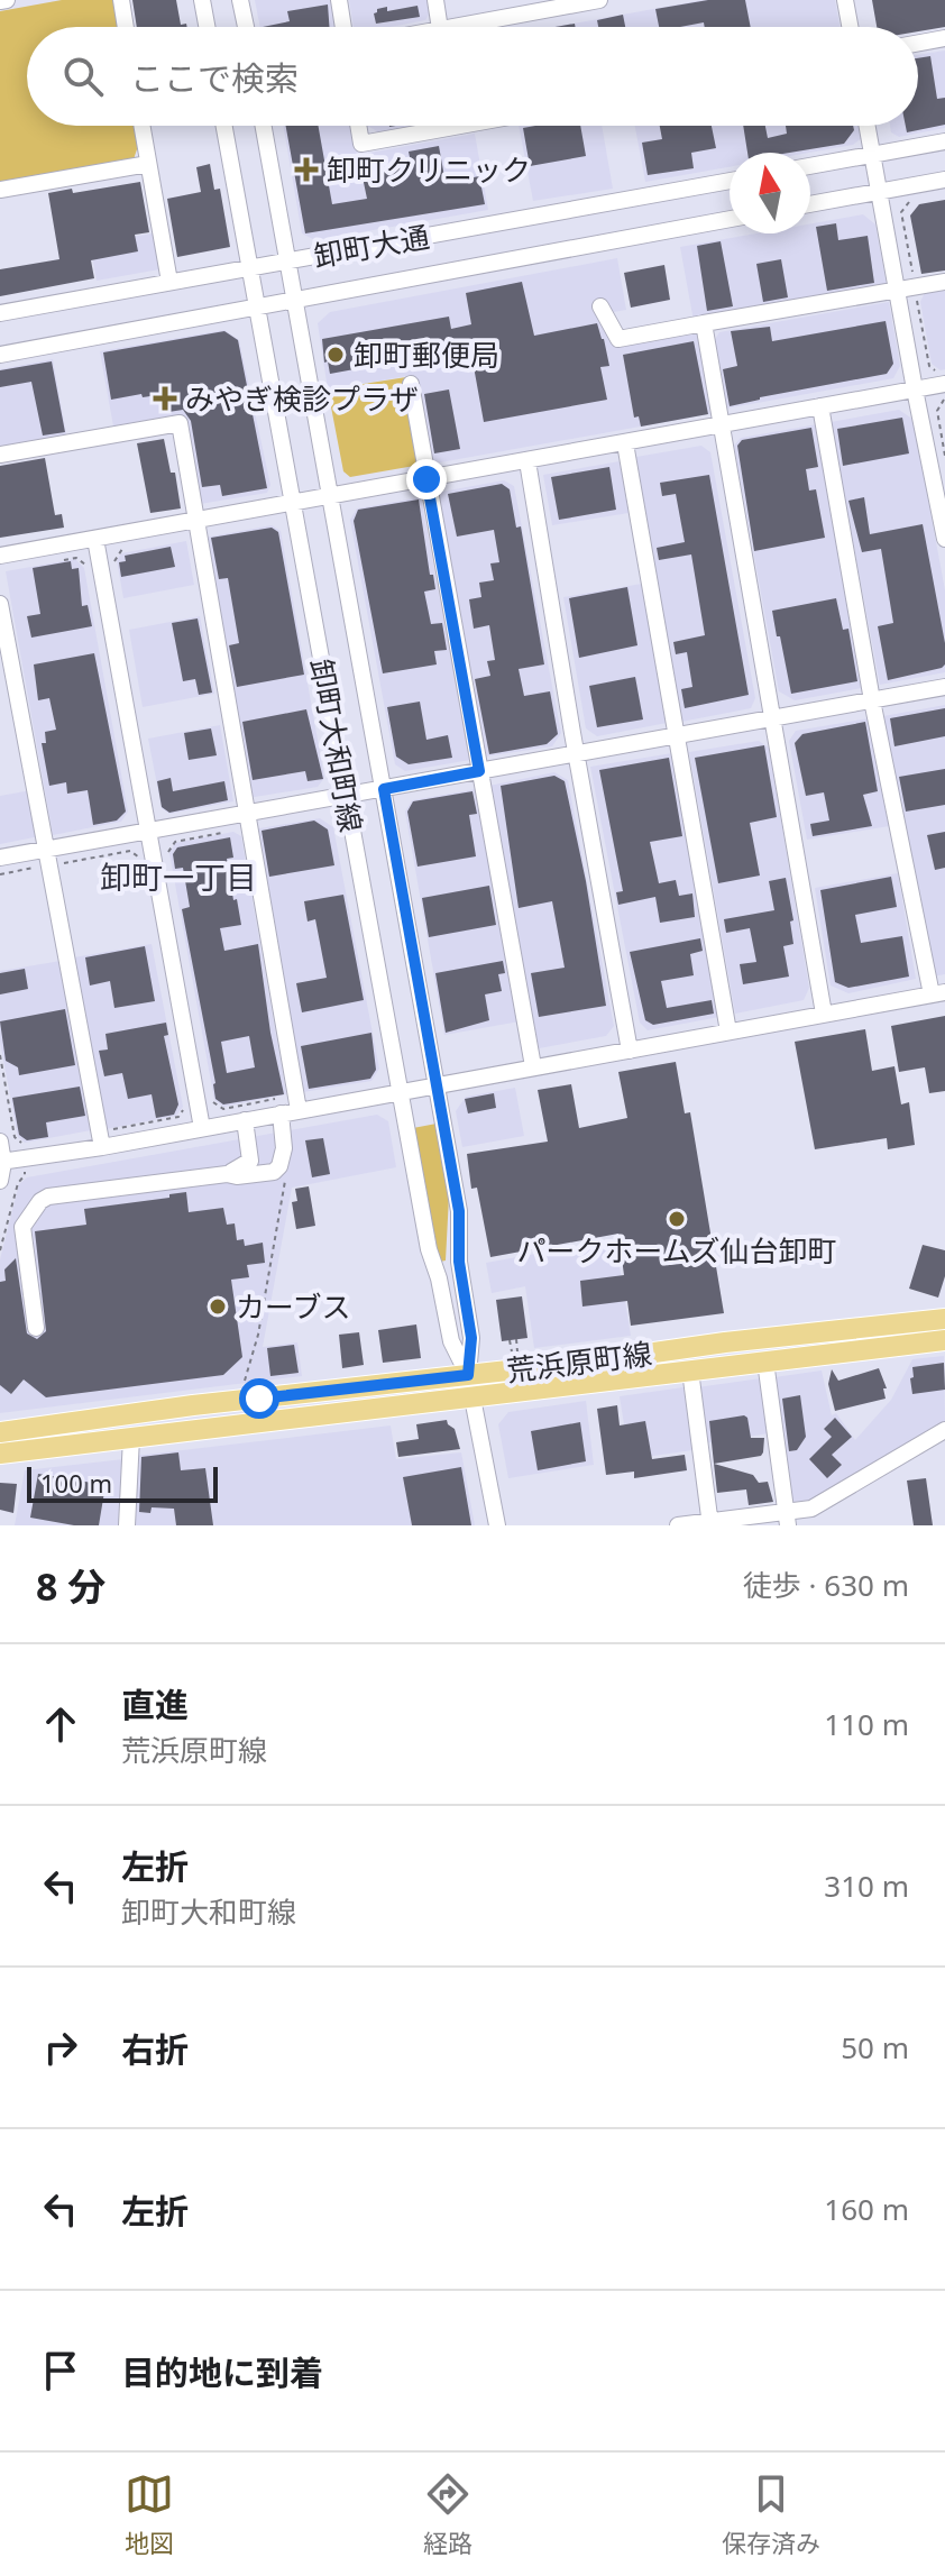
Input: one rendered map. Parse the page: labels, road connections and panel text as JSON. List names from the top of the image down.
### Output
{
  "streets": {
    "main road": ["荒浜原町線"],
    "street": ["卸町大通", "卸町大和町線"]
  },
  "crossings": [
    ["卸町大通", "卸町大和町線"],
    ["卸町大和町線", "荒浜原町線"]
  ],
  "districts": ["卸町一丁目"],
  "places": {
    "health": ["卸町クリニック", "みやぎ検診プラザ"],
    "other": ["卸町郵便局", "パークホームズ仙台卸町", "カーブス"]
  },
  "scale_bar": "100 m",
  "north": "top",
  "page": {
    "search": "ここで検索",
    "scale": "100 m",
    "heading": ["8 分", "徒歩 · 630 m"],
    "list": [
      ["直進", "荒浜原町線", "110 m"],
      ["左折", "卸町大和町線", "310 m"],
      ["右折", "50 m"],
      ["左折", "160 m"],
      "目的地に到着"
    ],
    "nav": ["地図", "経路", "保存済み"]
  }
}
